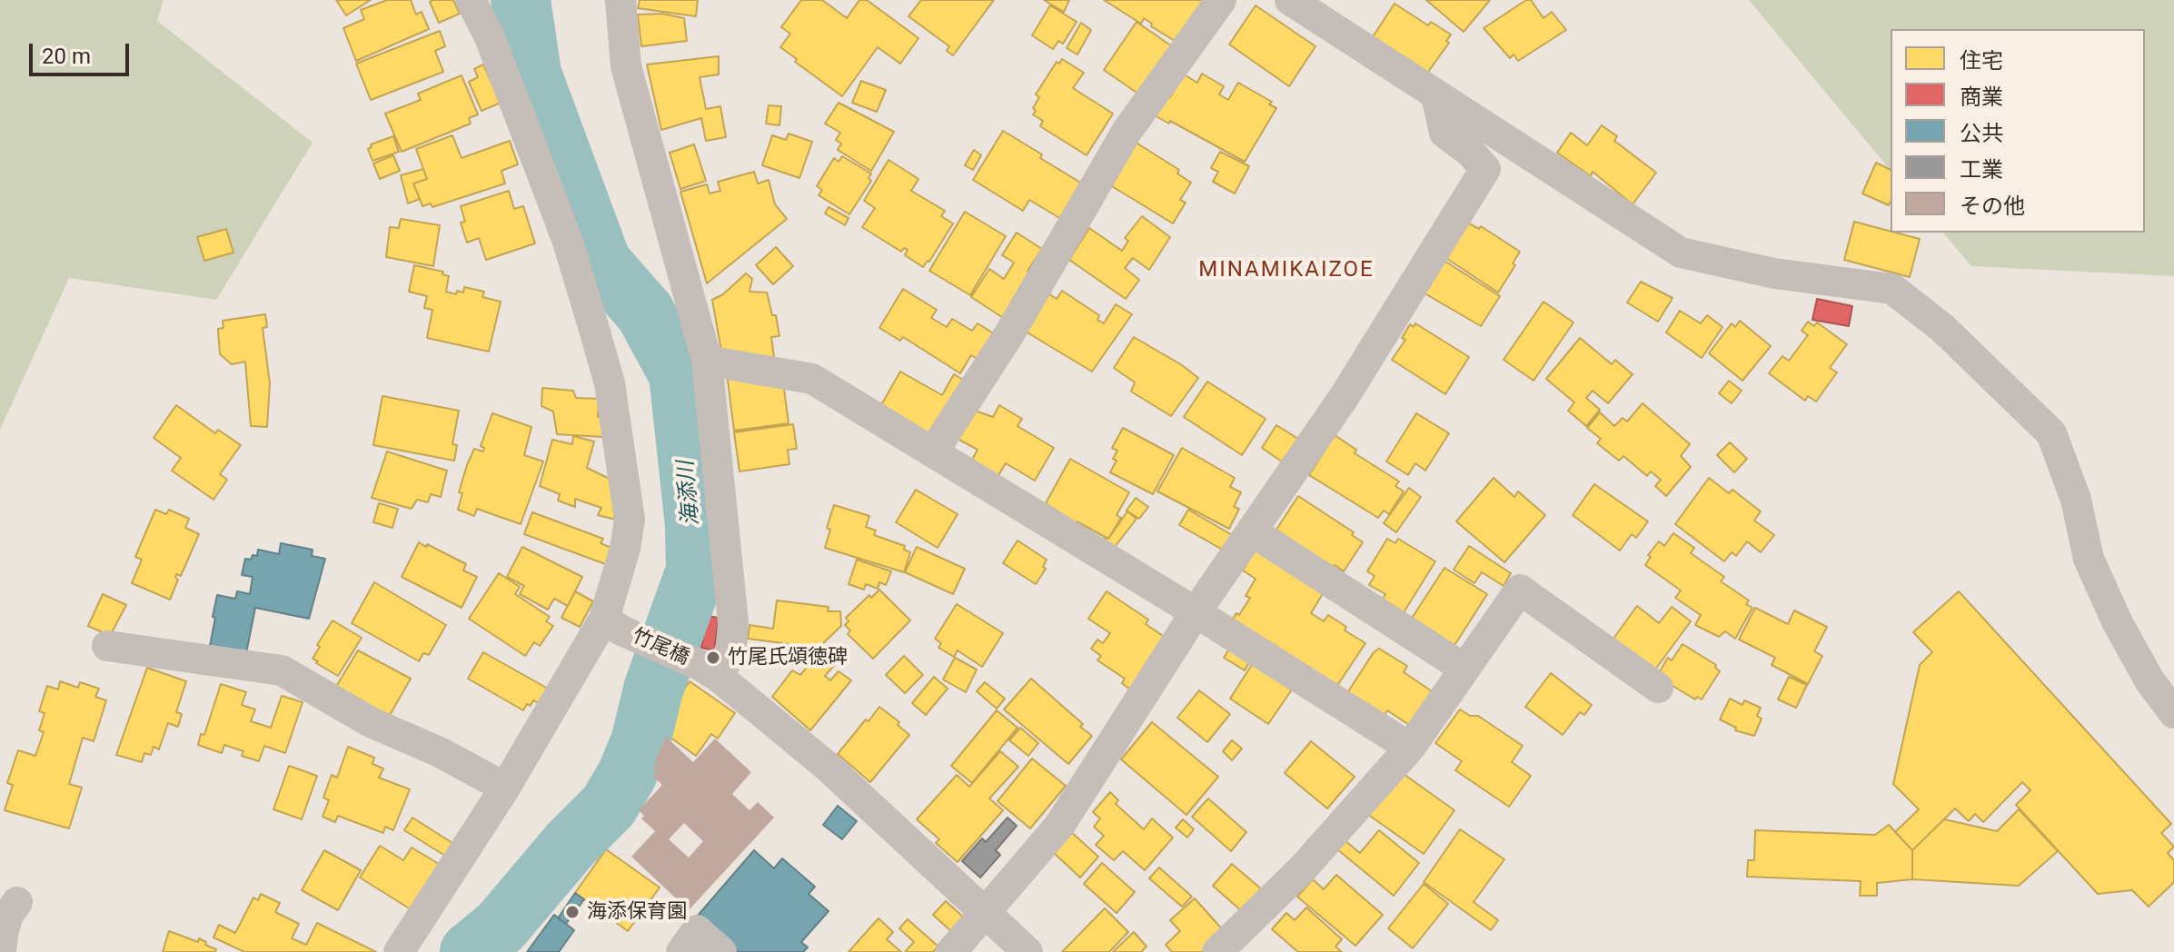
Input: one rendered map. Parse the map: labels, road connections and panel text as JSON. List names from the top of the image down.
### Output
{
  "streets": {
    "street": ["竹尾橋"]
  },
  "districts": ["MINAMIKAIZOE"],
  "water": ["海添川"],
  "places": ["竹尾氏頌徳碑", "海添保育園"],
  "legend": [
    "住宅",
    "商業",
    "公共",
    "工業",
    "その他"
  ],
  "scale_bar": "20 m"
}
